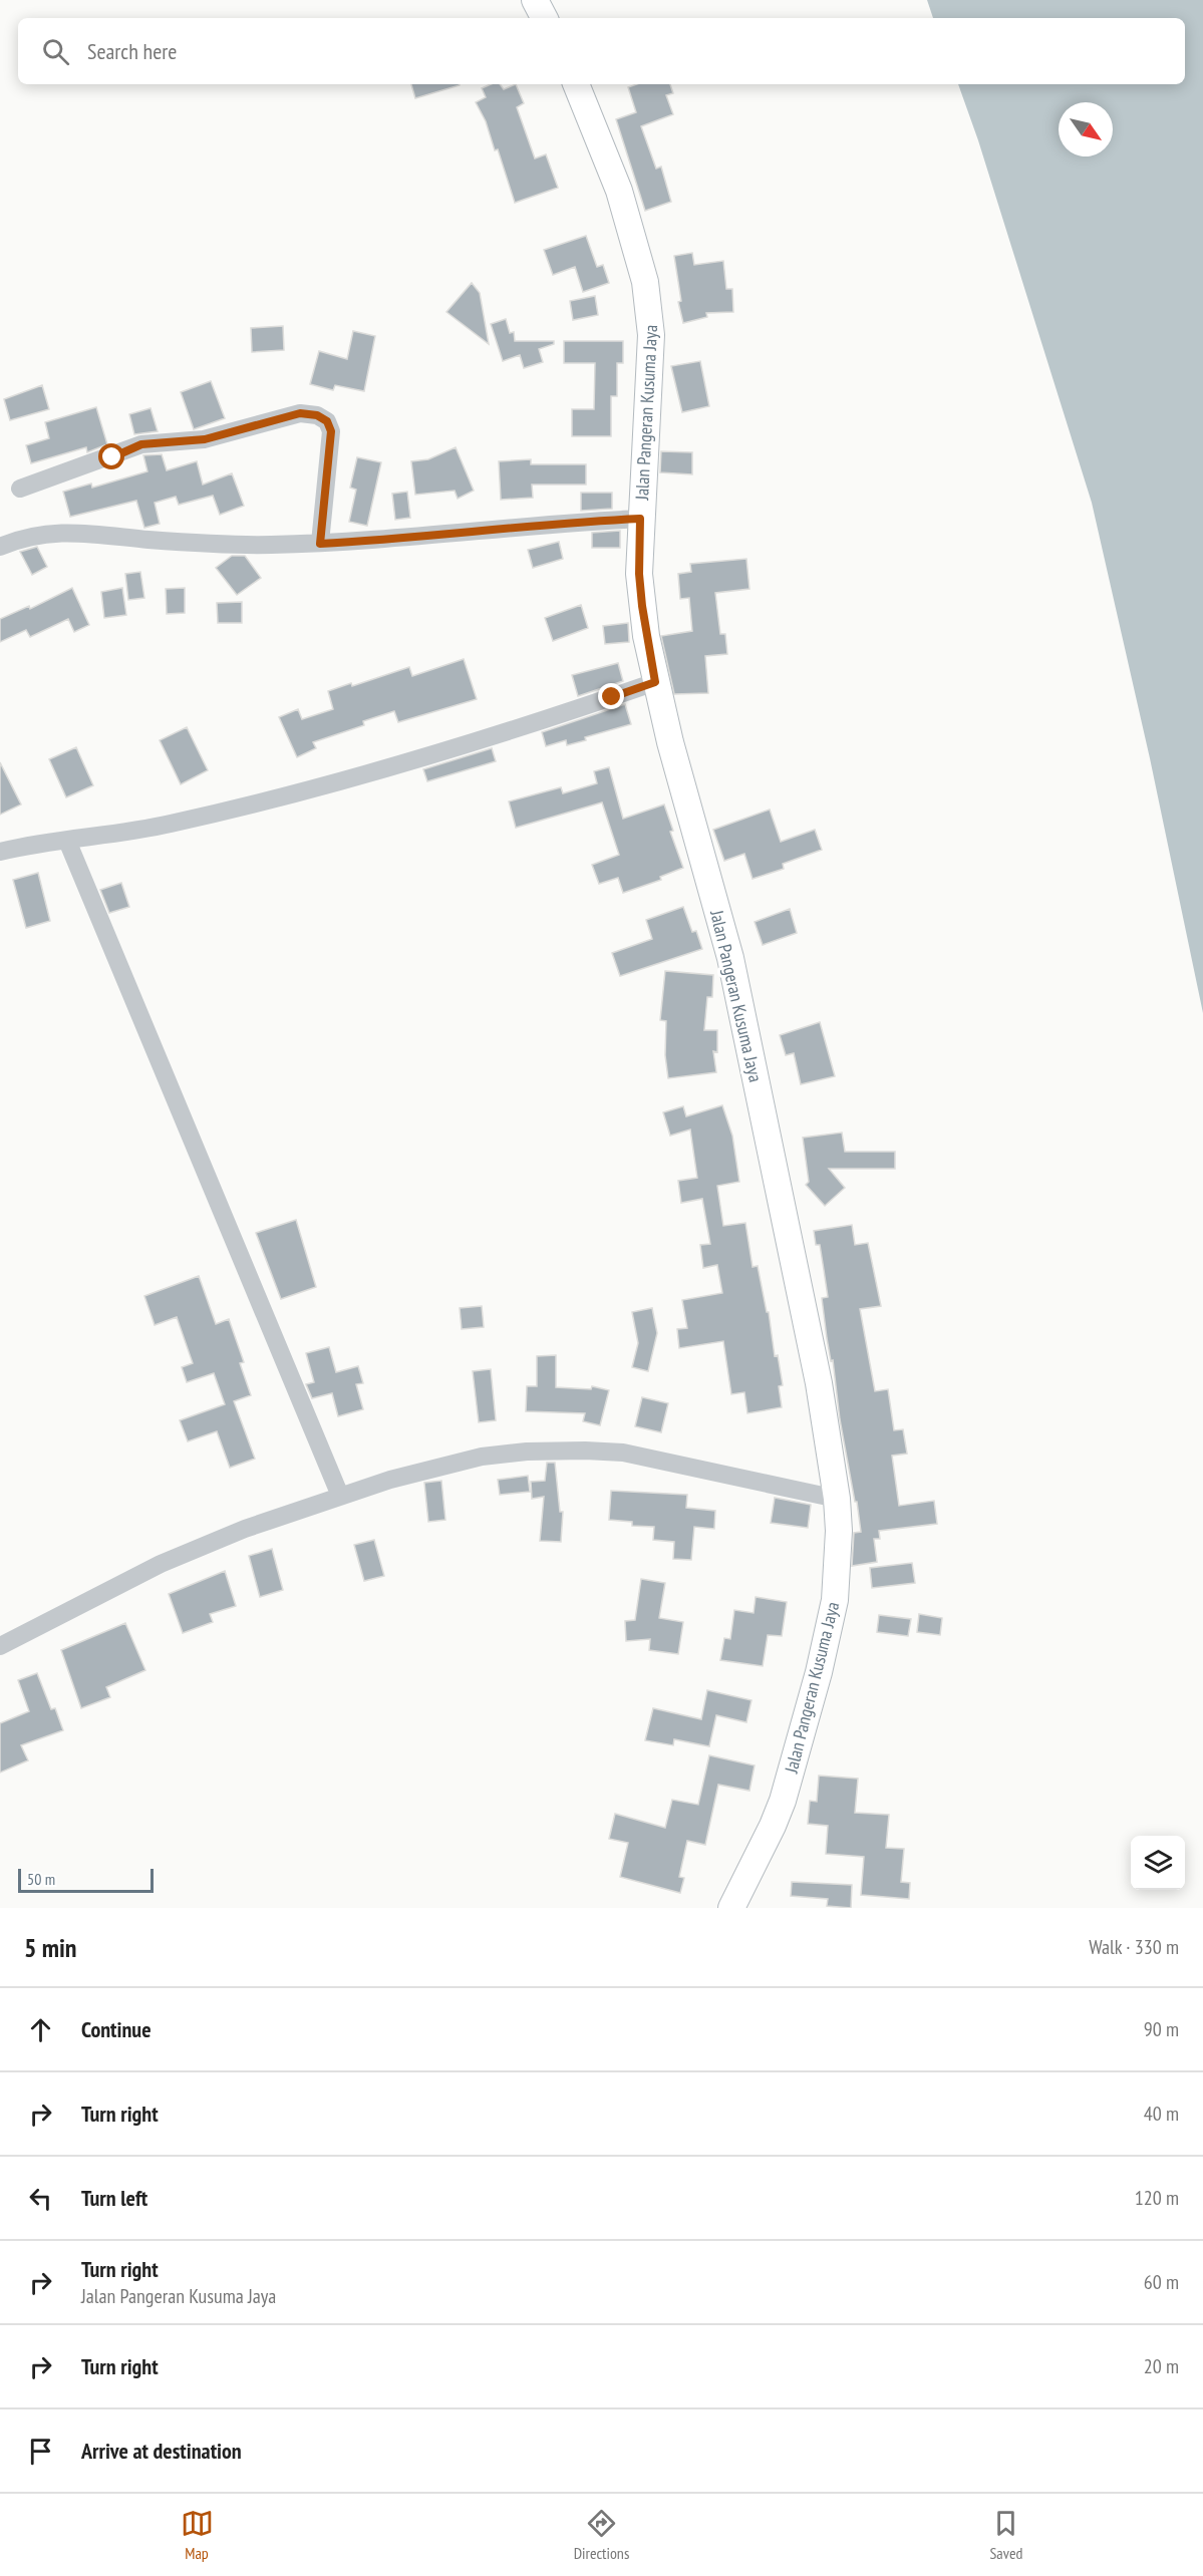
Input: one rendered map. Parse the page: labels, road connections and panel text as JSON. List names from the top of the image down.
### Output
{
  "streets": {
    "street": ["Jalan Pangeran Kusuma Jaya"]
  },
  "scale_bar": "50 m",
  "north": "bottom right",
  "page": {
    "search": "Search here",
    "scale": "50 m",
    "heading": ["5 min", "Walk · 330 m"],
    "list": [
      ["Continue", "90 m"],
      ["Turn right", "40 m"],
      ["Turn left", "120 m"],
      ["Turn right", "Jalan Pangeran Kusuma Jaya", "60 m"],
      ["Turn right", "20 m"],
      "Arrive at destination"
    ],
    "nav": ["Map", "Directions", "Saved"]
  }
}
